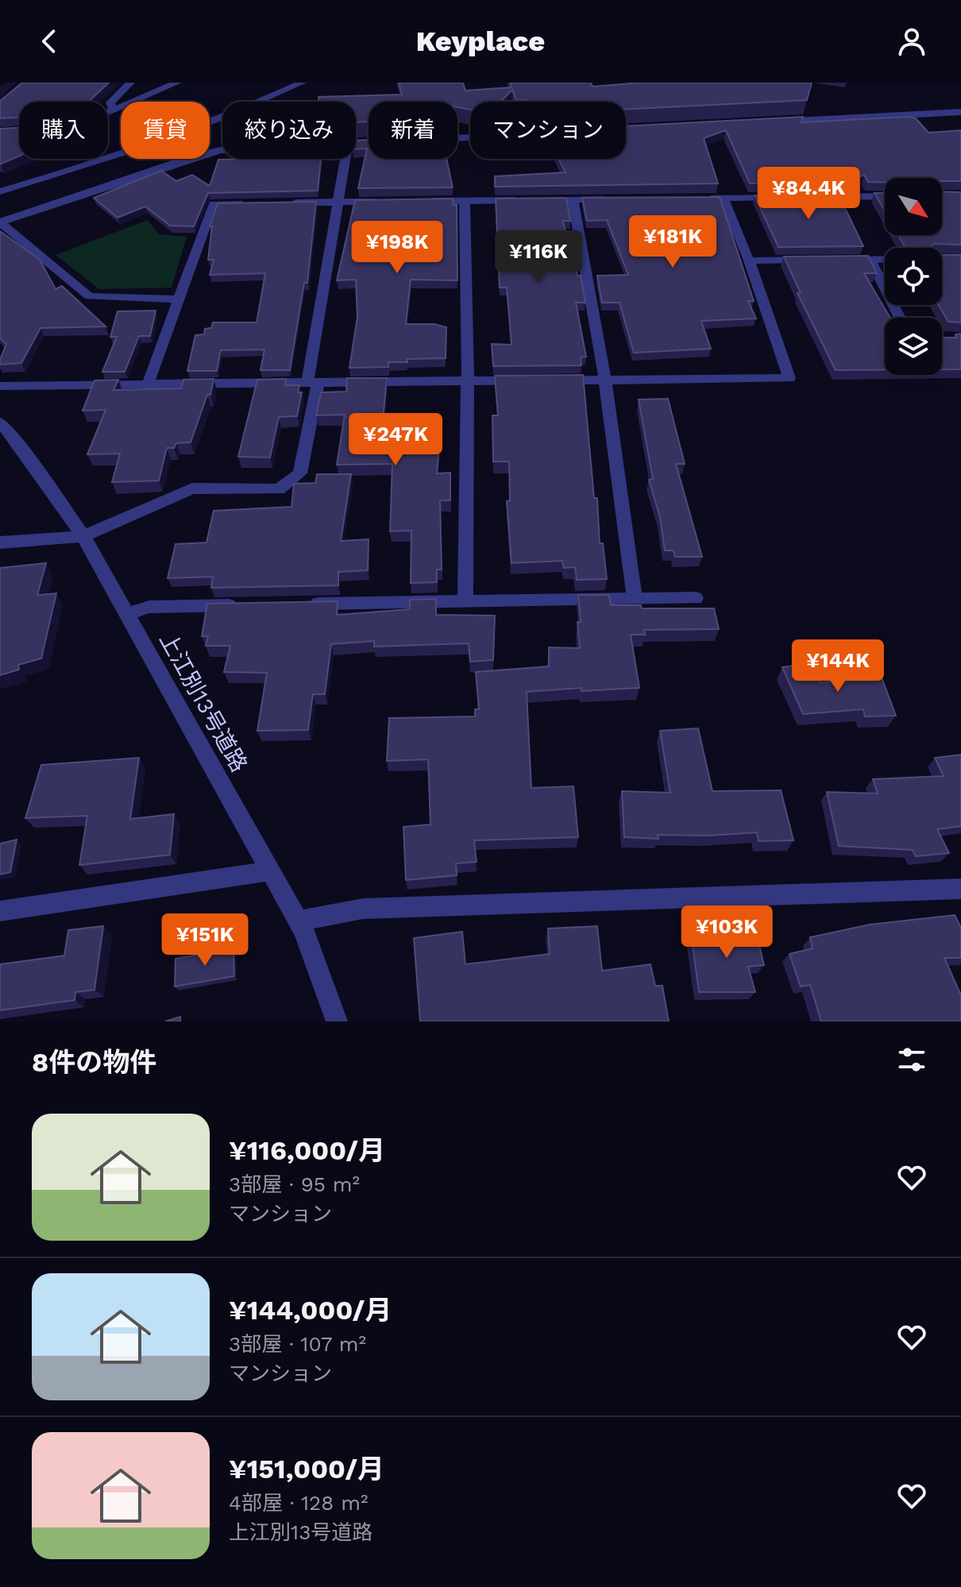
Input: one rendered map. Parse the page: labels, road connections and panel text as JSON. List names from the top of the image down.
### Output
{
  "streets": {
    "street": ["上江別13号道路"]
  },
  "north": "bottom right",
  "page": {
    "header": "Keyplace",
    "chip": [
      "購入",
      "賃貸",
      "絞り込み",
      "新着",
      "マンション"
    ],
    "price": [
      "¥84.4K",
      "¥181K",
      "¥198K",
      "¥116K",
      "¥247K",
      "¥144K",
      "¥103K",
      "¥151K"
    ],
    "heading": "8件の物件",
    "list": [
      {
        "name": "¥116,000/月",
        "note": "3部屋 · 95 m² · マンション"
      },
      {
        "name": "¥144,000/月",
        "note": "3部屋 · 107 m² · マンション"
      },
      {
        "name": "¥151,000/月",
        "note": "4部屋 · 128 m² · 上江別13号道路"
      }
    ]
  }
}
